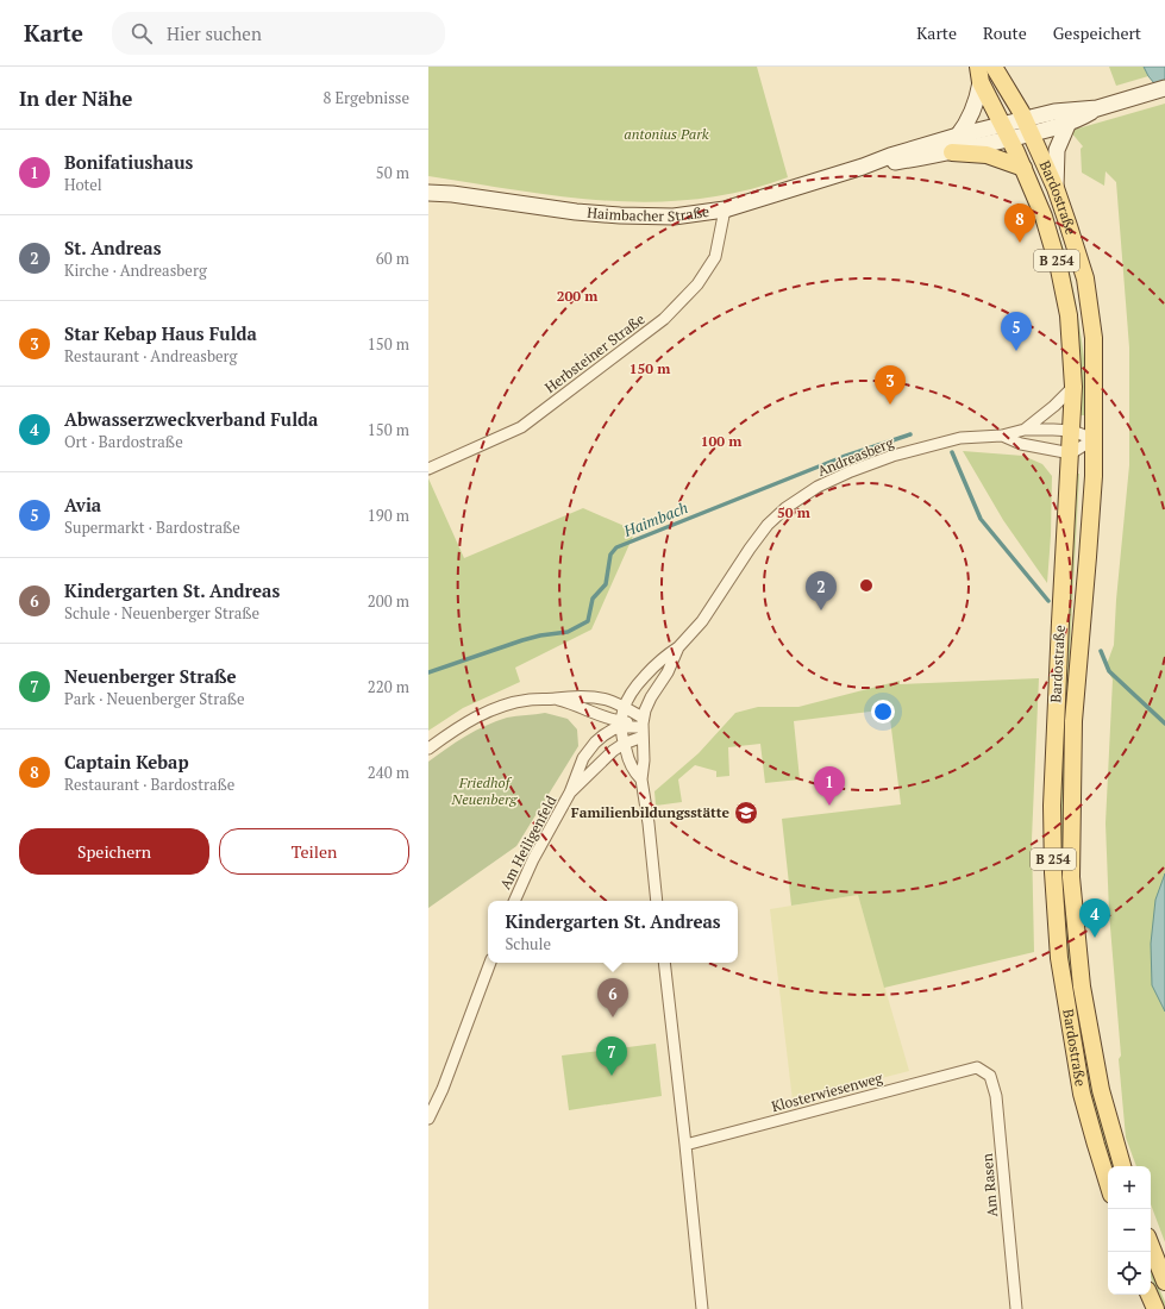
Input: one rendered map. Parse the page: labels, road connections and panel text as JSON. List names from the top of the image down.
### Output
{
  "streets": {
    "main road": ["Bardostraße", "Haimbacher Straße", "B 254"],
    "street": [
      "Herbsteiner Straße",
      "Andreasberg",
      "Am Heiligenfeld",
      "Klosterwiesenweg",
      "Am Rasen"
    ]
  },
  "crossings": [
    ["Bardostraße", "Haimbacher Straße"],
    ["Bardostraße", "B 254"],
    ["Bardostraße", "Andreasberg"],
    ["Haimbacher Straße", "B 254"],
    ["Haimbacher Straße", "Herbsteiner Straße"],
    ["Andreasberg", "Am Heiligenfeld"],
    ["Klosterwiesenweg", "Am Rasen"]
  ],
  "water": ["Haimbach"],
  "parks": ["antonius Park", "Friedhof Neuenberg"],
  "places": {
    "school or university": ["Familienbildungsstätte"]
  },
  "page": {
    "header": "Karte",
    "search": "Hier suchen",
    "nav": ["Karte", "Route", "Gespeichert"],
    "heading": ["In der Nähe", "8 Ergebnisse"],
    "list": [
      {
        "mark": "1",
        "name": "Bonifatiushaus",
        "note": "Hotel",
        "value": "50 m"
      },
      {
        "mark": "2",
        "name": "St. Andreas",
        "note": "Kirche · Andreasberg",
        "value": "60 m"
      },
      {
        "mark": "3",
        "name": "Star Kebap Haus Fulda",
        "note": "Restaurant · Andreasberg",
        "value": "150 m"
      },
      {
        "mark": "4",
        "name": "Abwasserzweckverband Fulda",
        "note": "Ort · Bardostraße",
        "value": "150 m"
      },
      {
        "mark": "5",
        "name": "Avia",
        "note": "Supermarkt · Bardostraße",
        "value": "190 m"
      },
      {
        "mark": "6",
        "name": "Kindergarten St. Andreas",
        "note": "Schule · Neuenberger Straße",
        "value": "200 m"
      },
      {
        "mark": "7",
        "name": "Neuenberger Straße",
        "note": "Park · Neuenberger Straße",
        "value": "220 m"
      },
      {
        "mark": "8",
        "name": "Captain Kebap",
        "note": "Restaurant · Bardostraße",
        "value": "240 m"
      }
    ],
    "pins": [
      "8",
      "5",
      "3",
      "2",
      "1",
      "4",
      "6",
      "7"
    ],
    "buttons": ["Speichern", "Teilen"],
    "popup": ["Kindergarten St. Andreas", "Schule"],
    "map_buttons": ["+", "−"]
  },
  "rings": [
    "200 m",
    "150 m",
    "100 m",
    "50 m"
  ]
}
